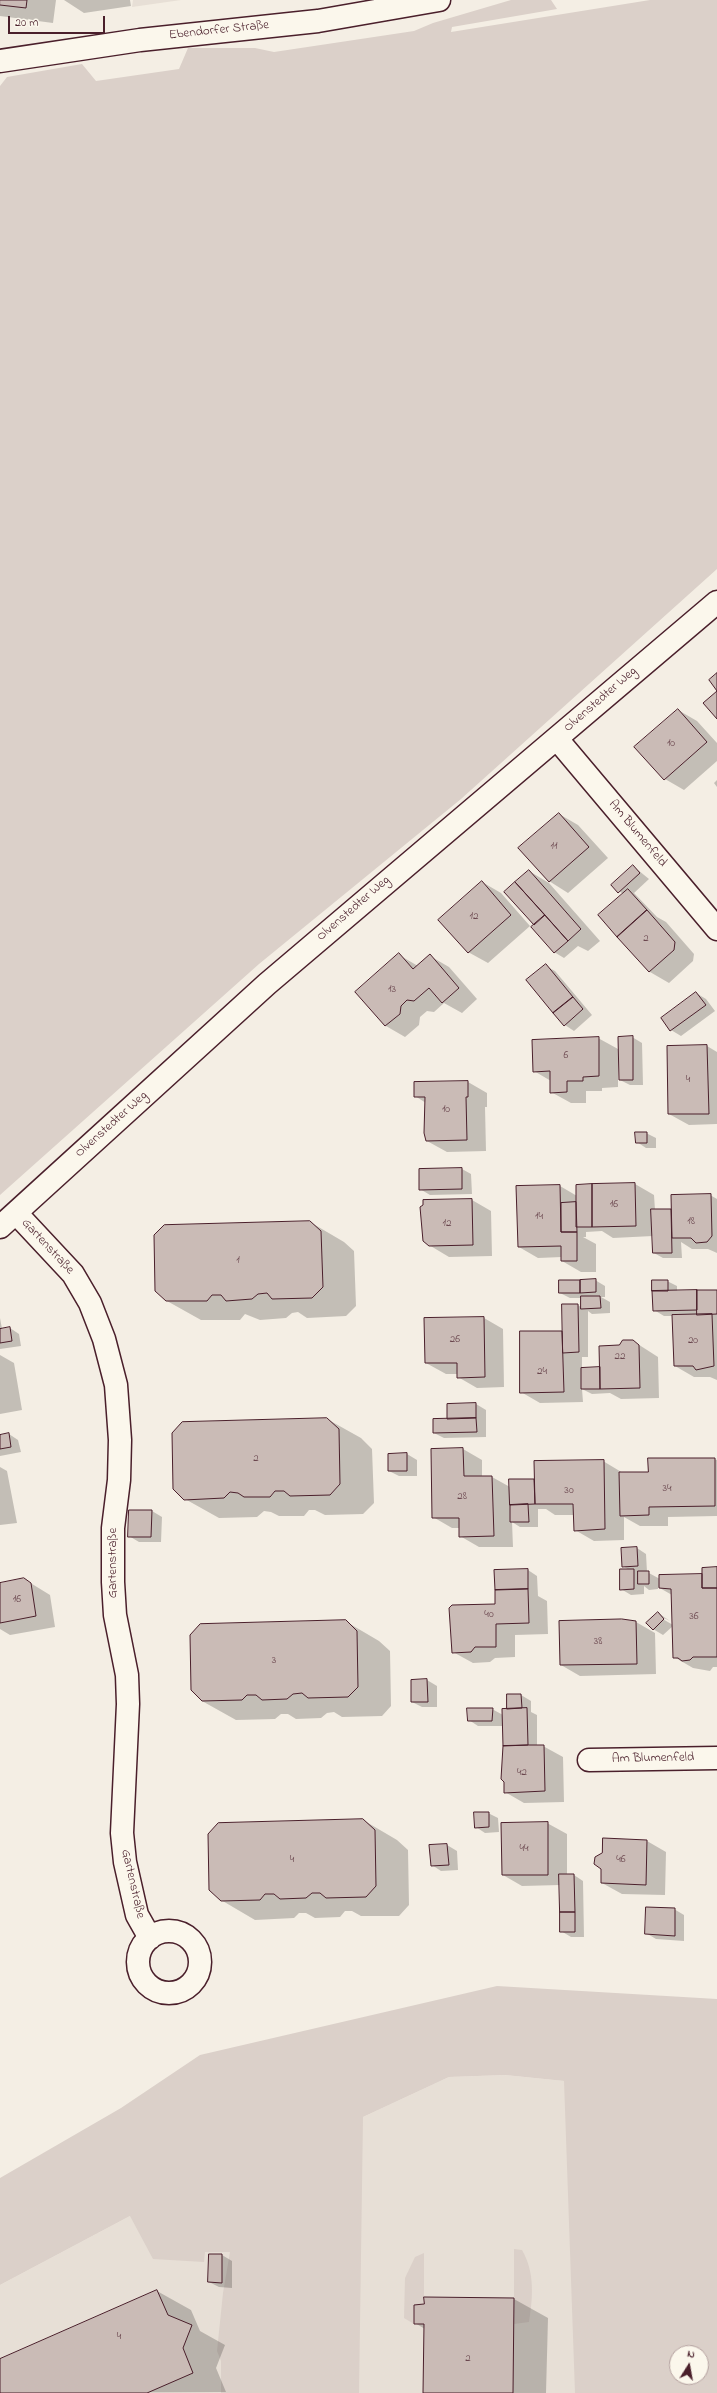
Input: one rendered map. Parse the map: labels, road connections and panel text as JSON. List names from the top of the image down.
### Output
{
  "streets": {
    "street": [
      "Ebendorfer Straße",
      "Olvenstedter Weg",
      "Am Blumenfeld",
      "Gartenstraße"
    ]
  },
  "crossings": [
    ["Olvenstedter Weg", "Am Blumenfeld"],
    ["Olvenstedter Weg", "Gartenstraße"]
  ],
  "house_numbers": [
    "10",
    "11",
    "12",
    "2",
    "13",
    "6",
    "4",
    "10",
    "16",
    "14",
    "18",
    "12",
    "1",
    "26",
    "20",
    "22",
    "24",
    "2",
    "34",
    "30",
    "28",
    "16",
    "40",
    "36",
    "38",
    "3",
    "42",
    "44",
    "4",
    "46",
    "4",
    "2"
  ],
  "scale_bar": "20 m",
  "north": "top"
}
